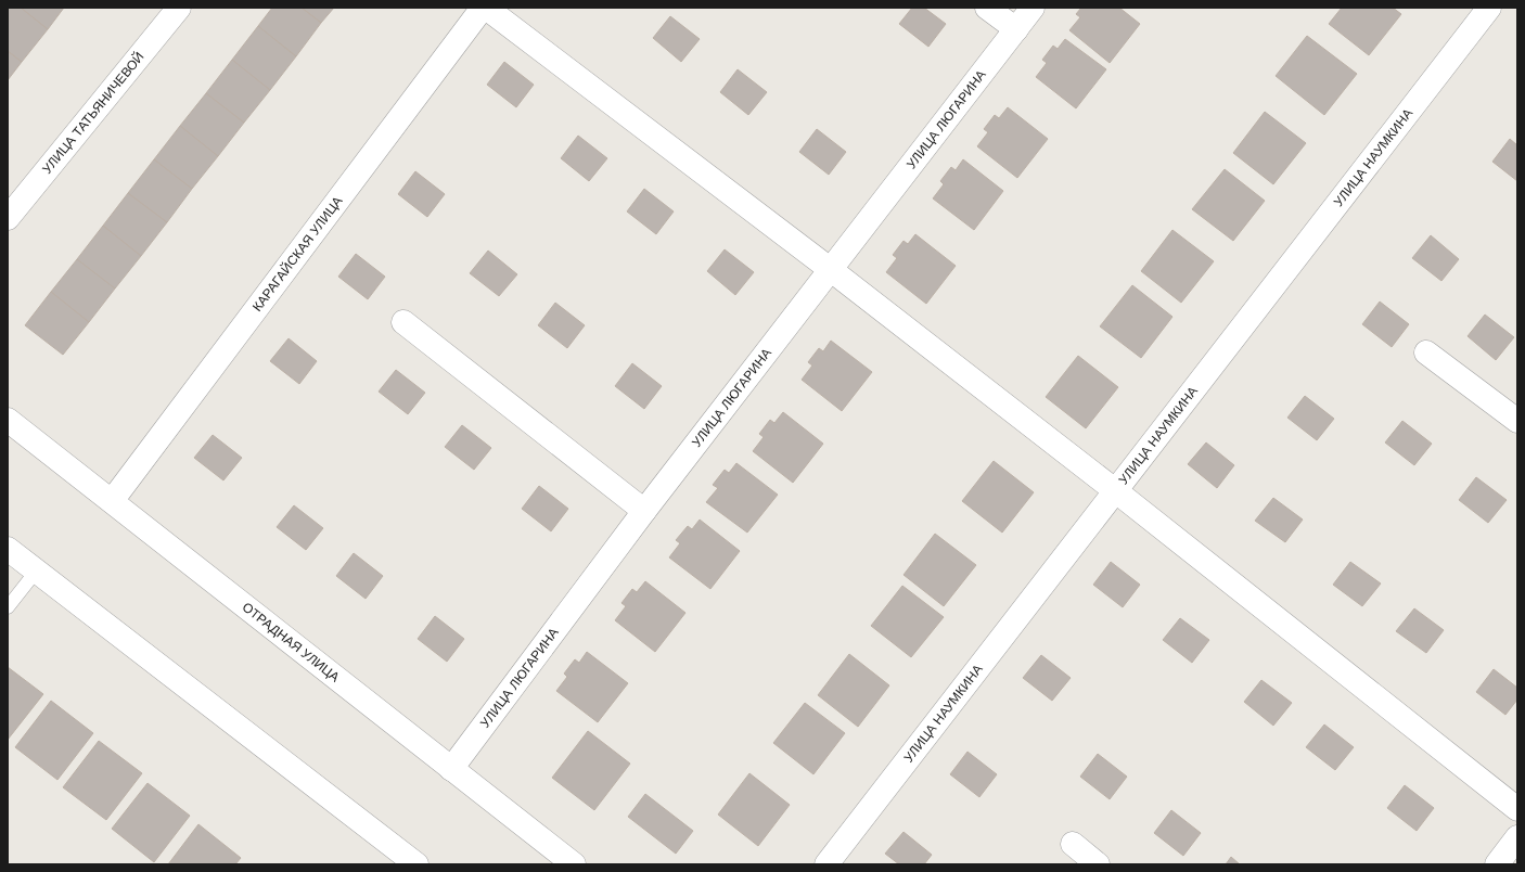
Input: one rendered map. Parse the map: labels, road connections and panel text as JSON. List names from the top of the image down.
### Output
{
  "streets": {
    "street": [
      "УЛИЦА ТАТЬЯНИЧЕВОЙ",
      "УЛИЦА ЛЮГАРИНА",
      "УЛИЦА НАУМКИНА",
      "КАРАГАЙСКАЯ УЛИЦА",
      "ОТРАДНАЯ УЛИЦА"
    ]
  },
  "crossings": [
    ["УЛИЦА ЛЮГАРИНА", "ОТРАДНАЯ УЛИЦА"],
    ["КАРАГАЙСКАЯ УЛИЦА", "ОТРАДНАЯ УЛИЦА"]
  ]
}
